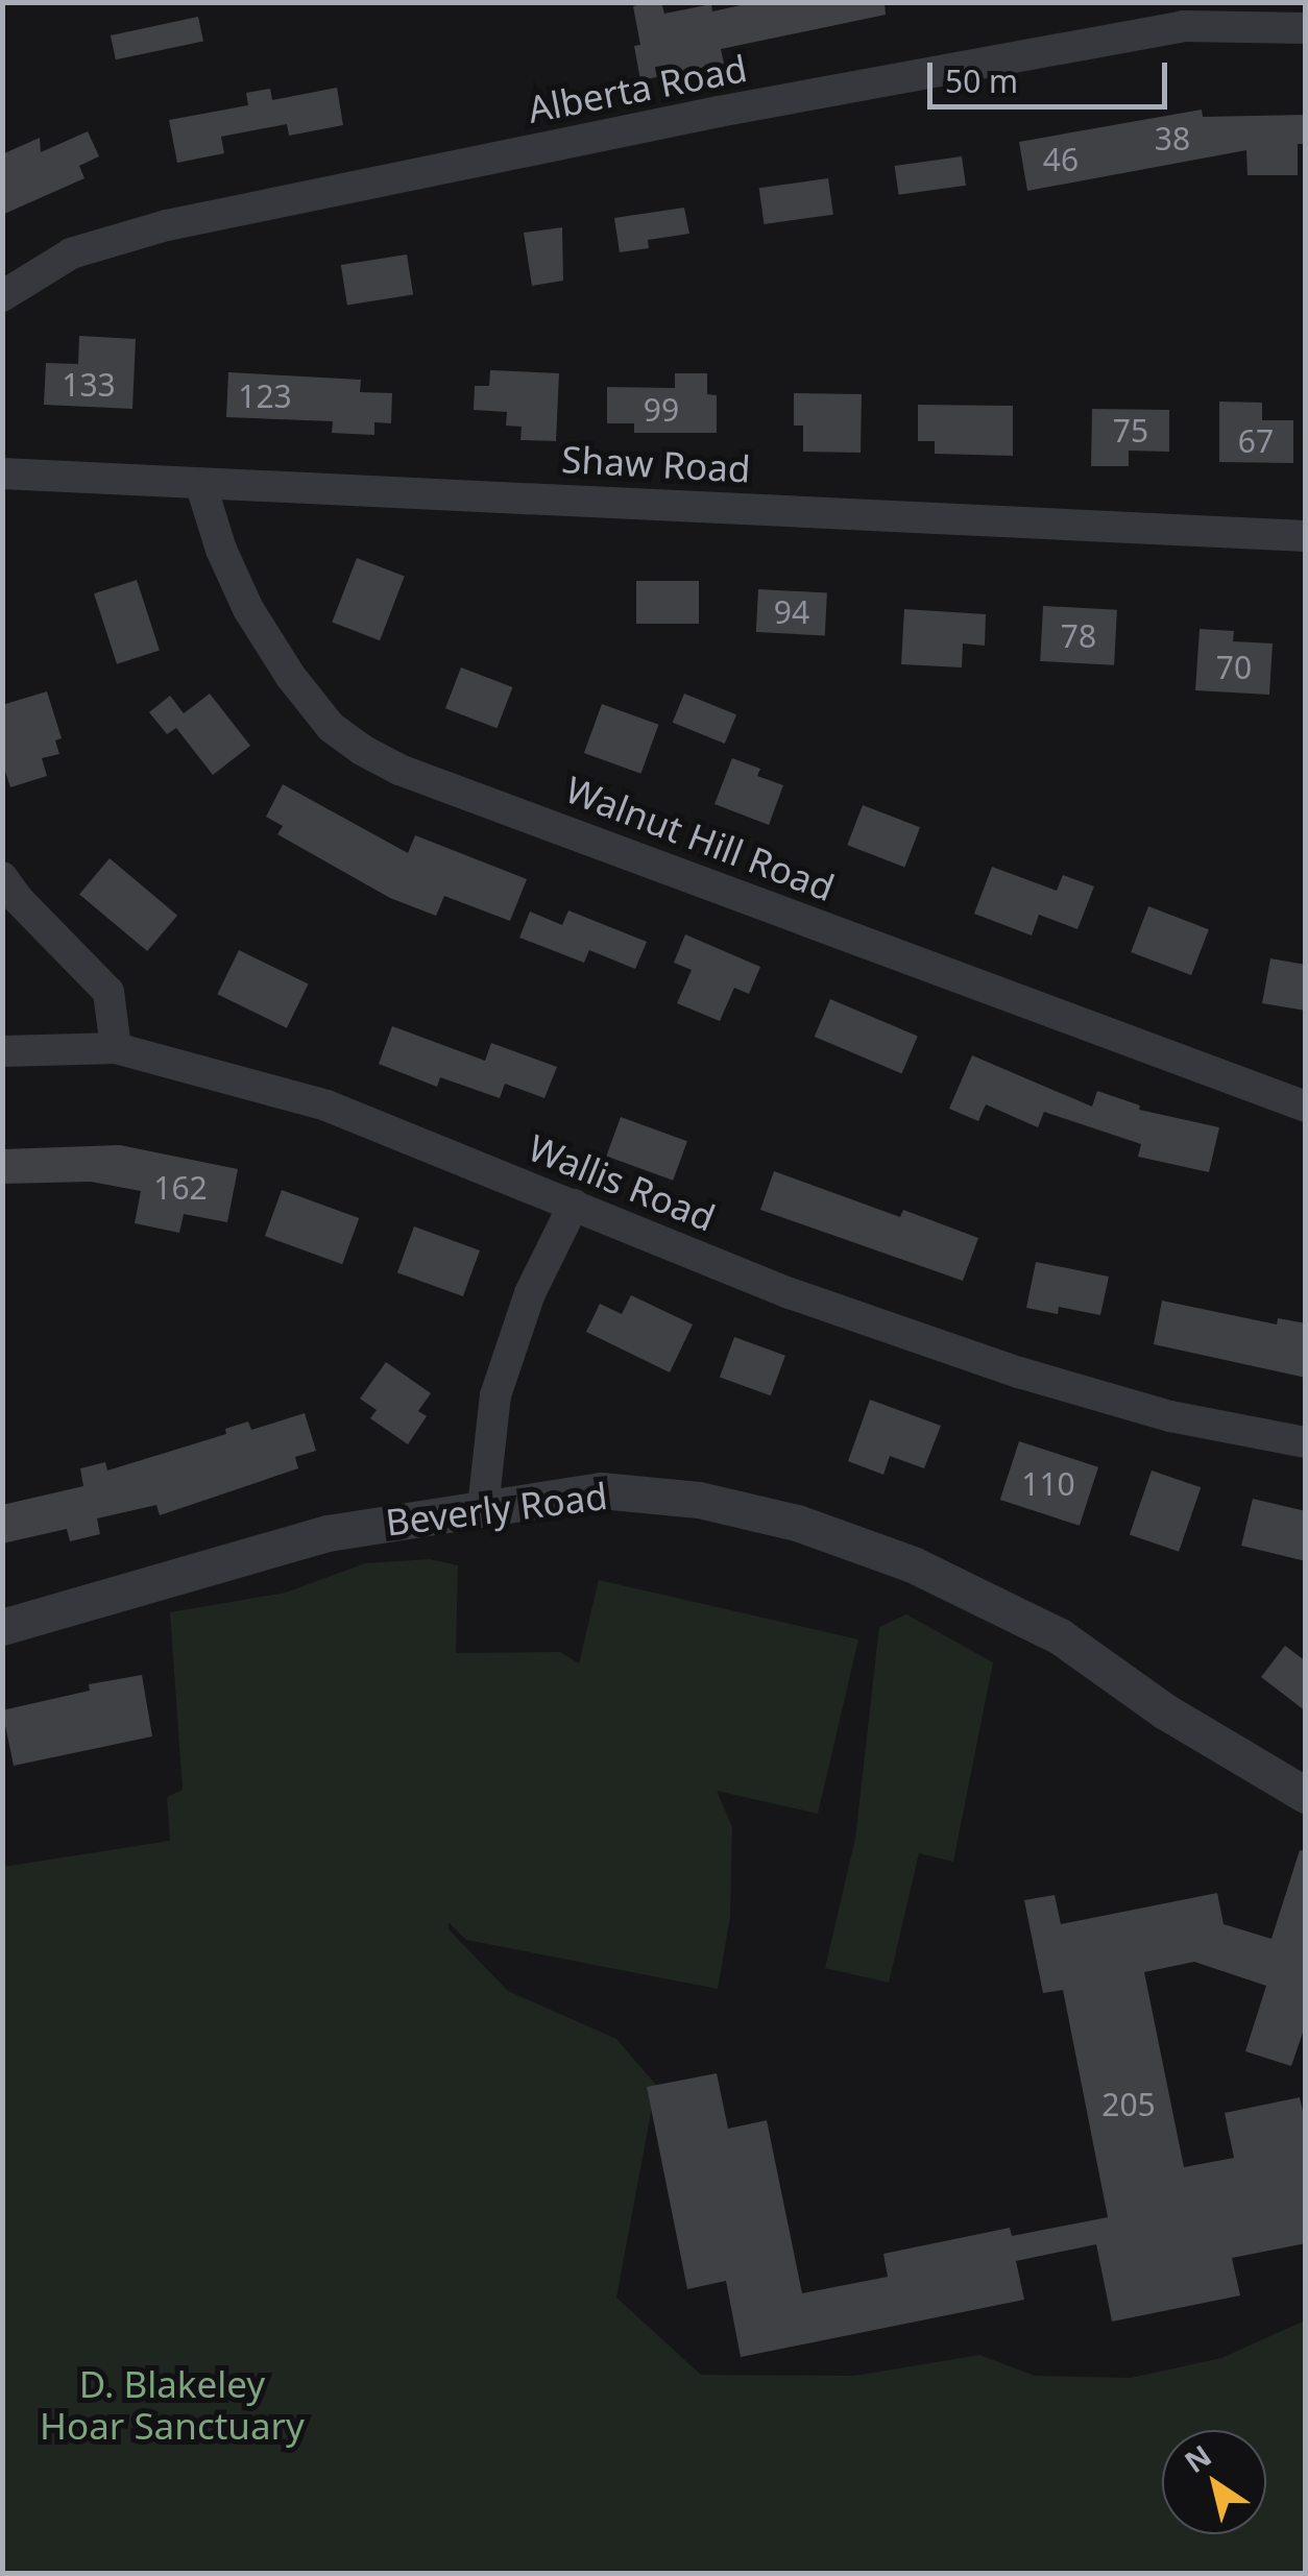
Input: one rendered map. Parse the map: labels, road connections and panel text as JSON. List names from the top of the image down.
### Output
{
  "streets": {
    "street": [
      "Alberta Road",
      "Shaw Road",
      "Walnut Hill Road",
      "Wallis Road",
      "Beverly Road"
    ]
  },
  "crossings": [
    ["Shaw Road", "Walnut Hill Road"]
  ],
  "parks": ["D. Blakeley Hoar Sanctuary"],
  "house_numbers": [
    "38",
    "46",
    "133",
    "123",
    "99",
    "75",
    "67",
    "94",
    "78",
    "70",
    "162",
    "110",
    "205"
  ],
  "scale_bar": "50 m",
  "north": "top left"
}
